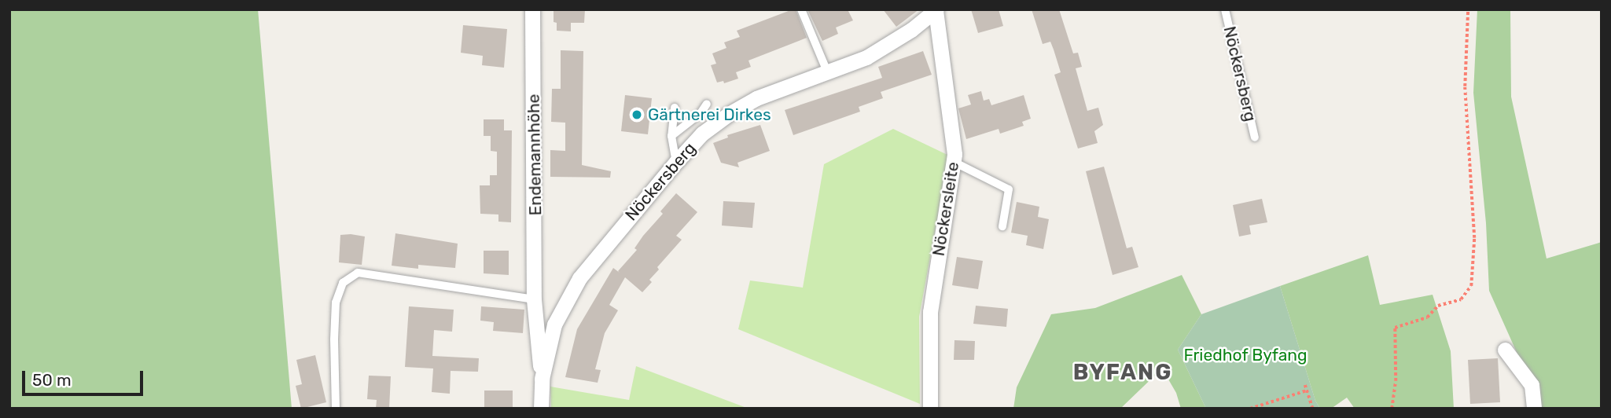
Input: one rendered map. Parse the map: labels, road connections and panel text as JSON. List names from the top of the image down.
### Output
{
  "streets": {
    "street": ["Nöckersberg", "Endemannhöhe", "Nöckersleite"]
  },
  "crossings": [
    ["Nöckersberg", "Endemannhöhe"],
    ["Nöckersberg", "Nöckersleite"]
  ],
  "districts": ["BYFANG"],
  "parks": ["Friedhof Byfang"],
  "places": ["Gärtnerei Dirkes"],
  "scale_bar": "50 m"
}
